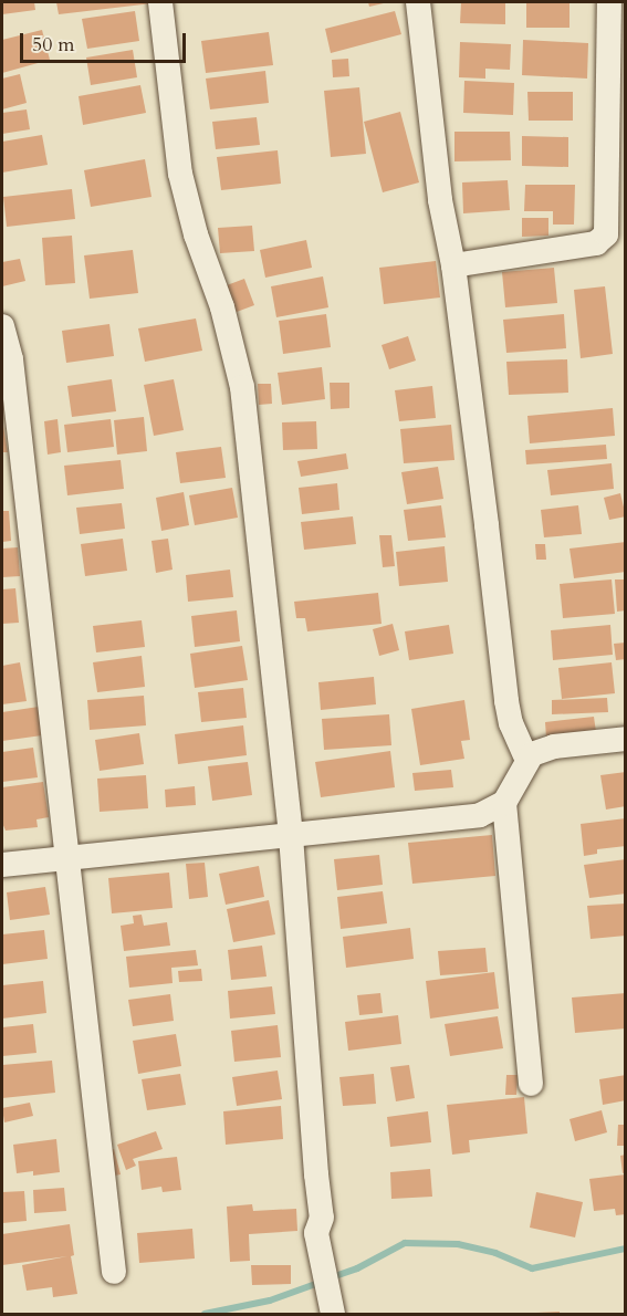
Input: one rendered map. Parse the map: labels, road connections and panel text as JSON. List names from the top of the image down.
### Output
{
  "scale_bar": "50 m"
}
